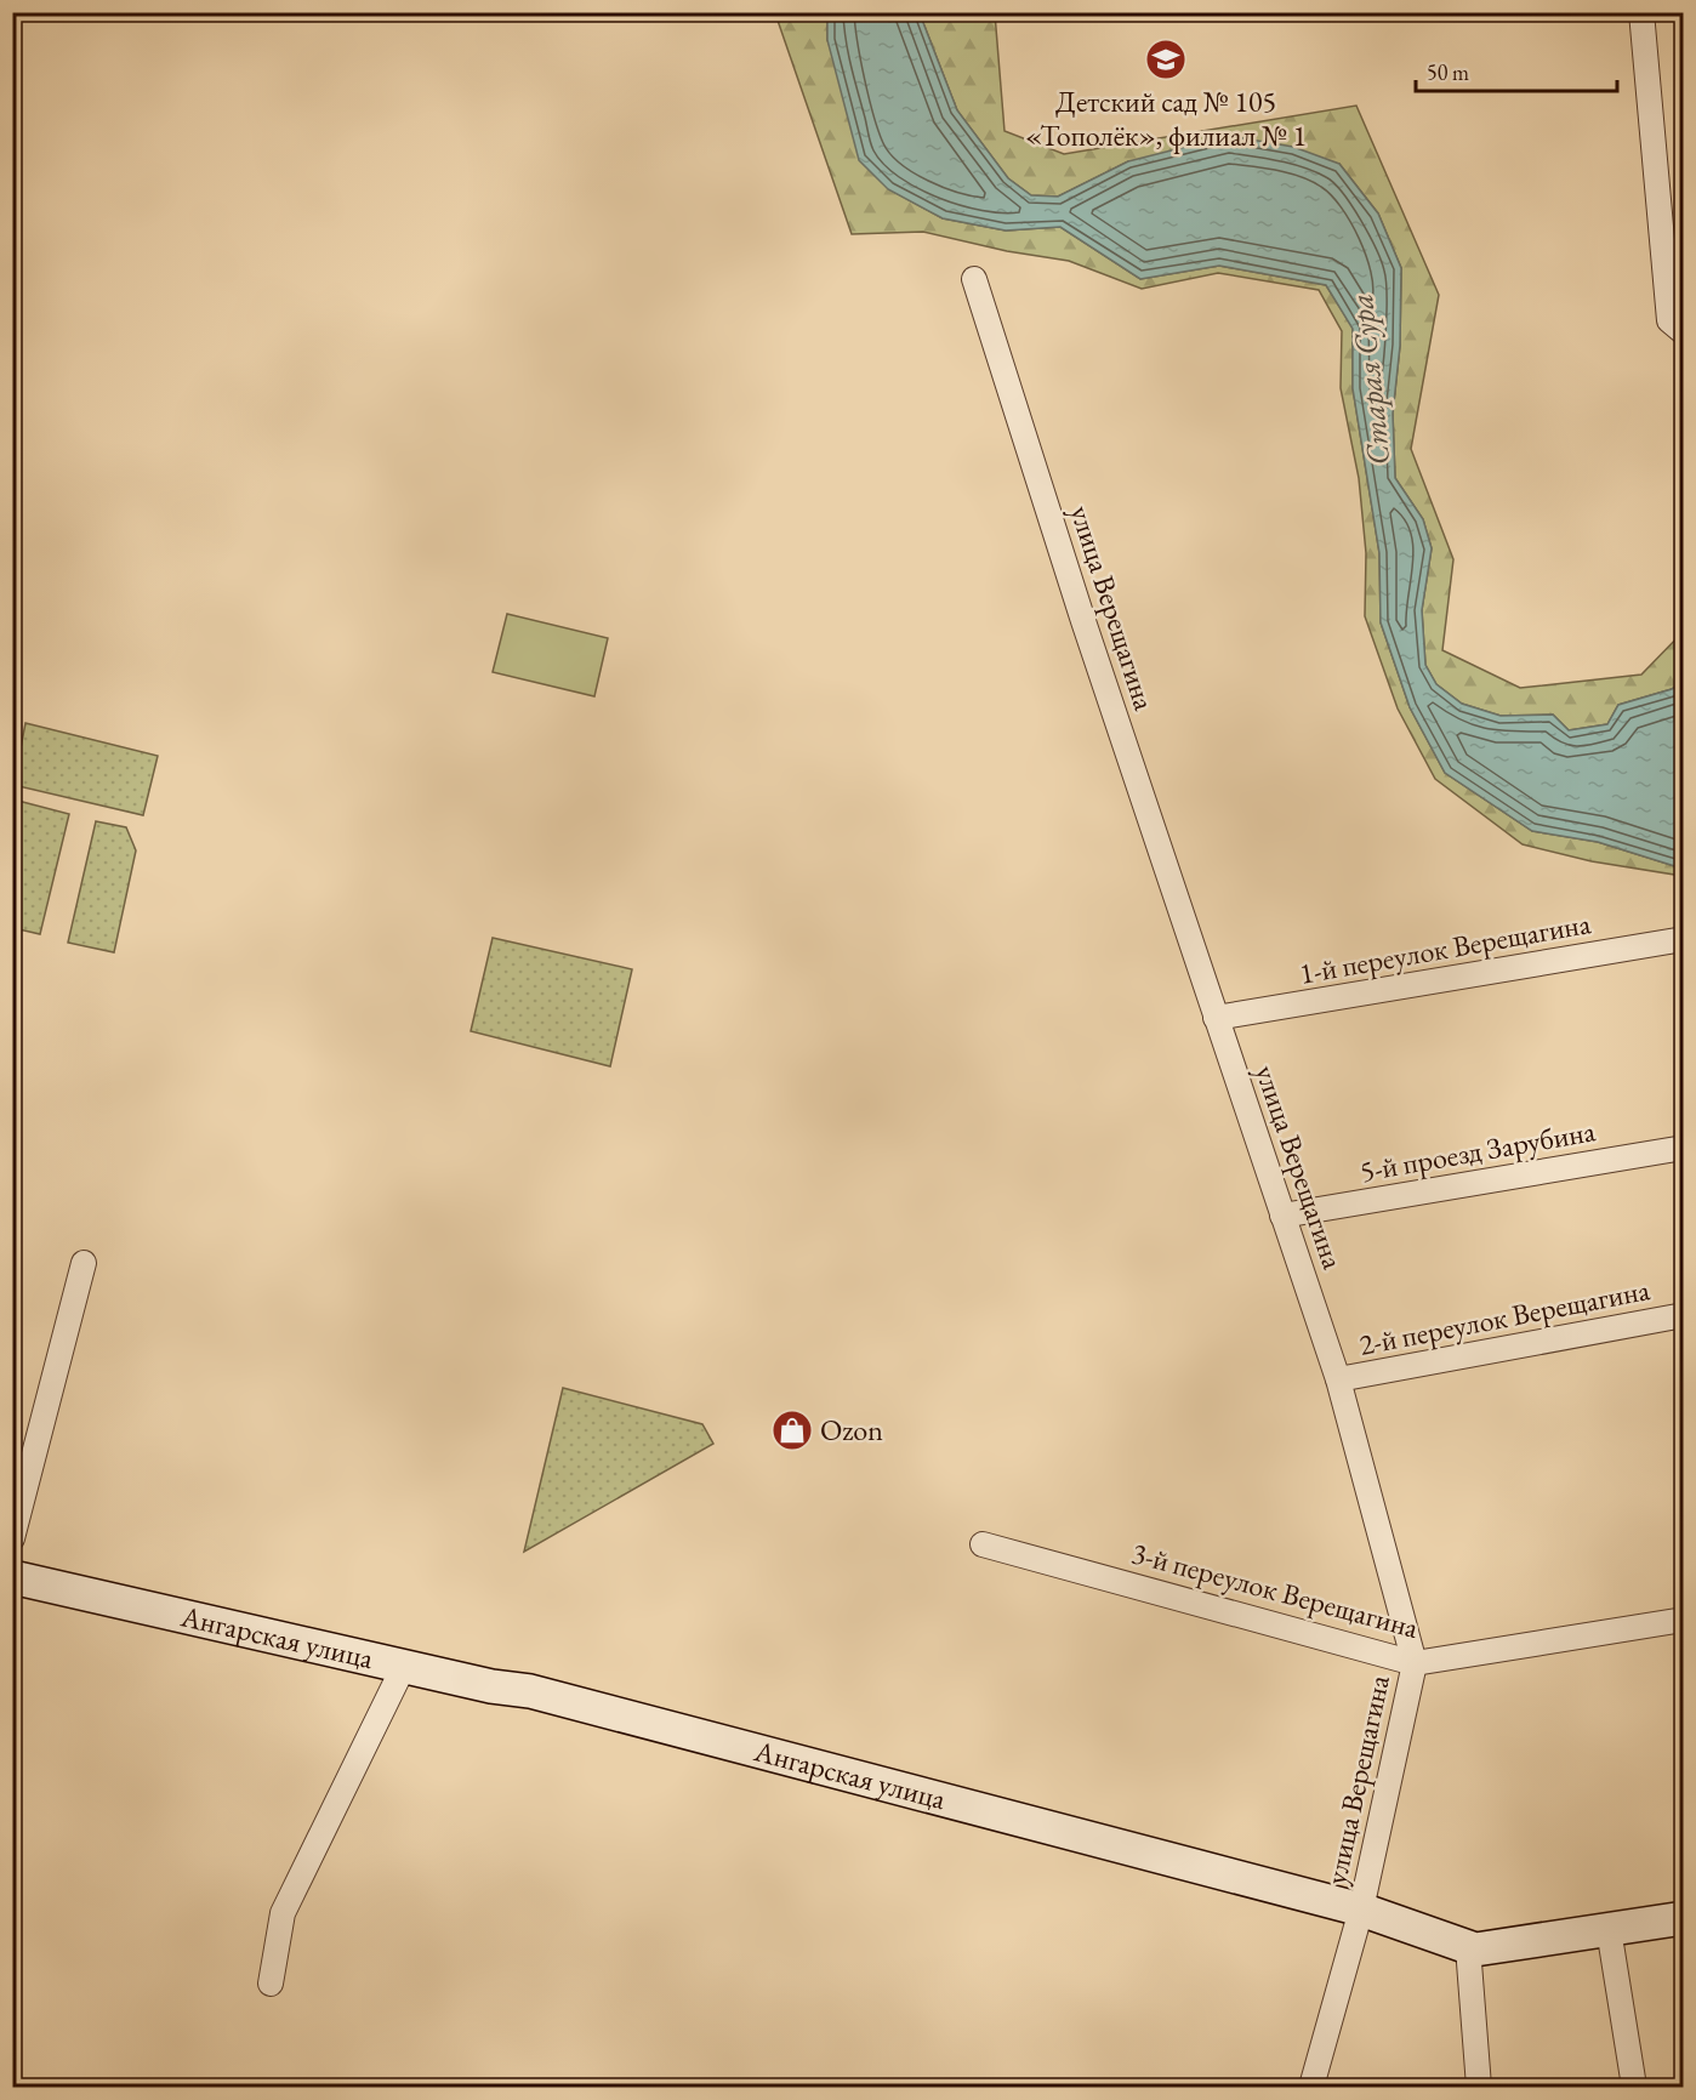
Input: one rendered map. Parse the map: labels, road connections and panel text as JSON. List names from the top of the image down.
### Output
{
  "streets": {
    "street": [
      "улица Верещагина",
      "1-й переулок Верещагина",
      "5-й проезд Зарубина",
      "2-й переулок Верещагина",
      "3-й переулок Верещагина",
      "Ангарская улица"
    ]
  },
  "crossings": [
    ["улица Верещагина", "1-й переулок Верещагина"],
    ["улица Верещагина", "5-й проезд Зарубина"],
    ["улица Верещагина", "2-й переулок Верещагина"],
    ["улица Верещагина", "3-й переулок Верещагина"],
    ["улица Верещагина", "Ангарская улица"]
  ],
  "water": ["Старая Сура"],
  "places": {
    "school or university": ["Детский сад № 105 «Тополёк», филиал № 1"],
    "shop": ["Ozon"]
  },
  "scale_bar": "50 m"
}
